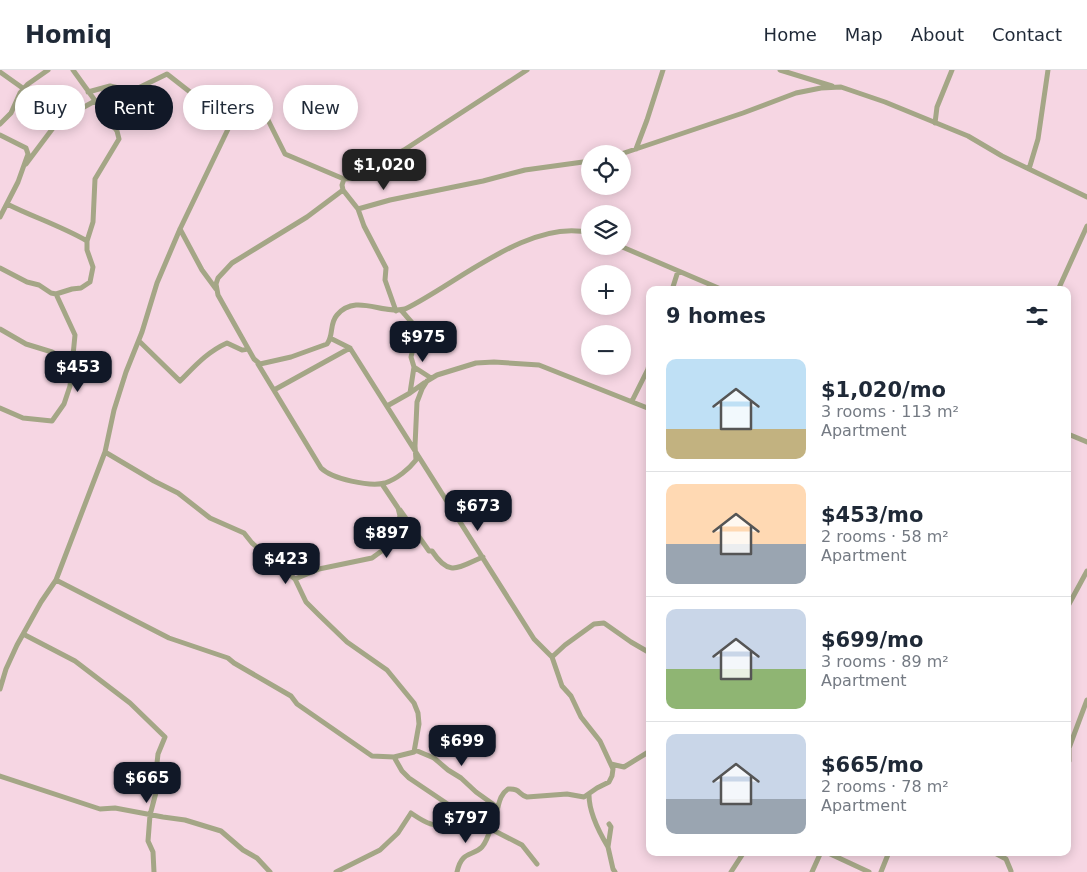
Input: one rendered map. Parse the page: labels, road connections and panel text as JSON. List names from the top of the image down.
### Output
{
  "page": {
    "header": "Homiq",
    "nav": [
      "Home",
      "Map",
      "About",
      "Contact"
    ],
    "chip": [
      "Buy",
      "Rent",
      "Filters",
      "New"
    ],
    "map_buttons": ["+", "−"],
    "price": [
      "$1,020",
      "$975",
      "$453",
      "$673",
      "$897",
      "$423",
      "$699",
      "$665",
      "$797"
    ],
    "heading": "9 homes",
    "list": [
      {
        "name": "$1,020/mo",
        "note": "3 rooms · 113 m² · Apartment"
      },
      {
        "name": "$453/mo",
        "note": "2 rooms · 58 m² · Apartment"
      },
      {
        "name": "$699/mo",
        "note": "3 rooms · 89 m² · Apartment"
      },
      {
        "name": "$665/mo",
        "note": "2 rooms · 78 m² · Apartment"
      }
    ]
  }
}
